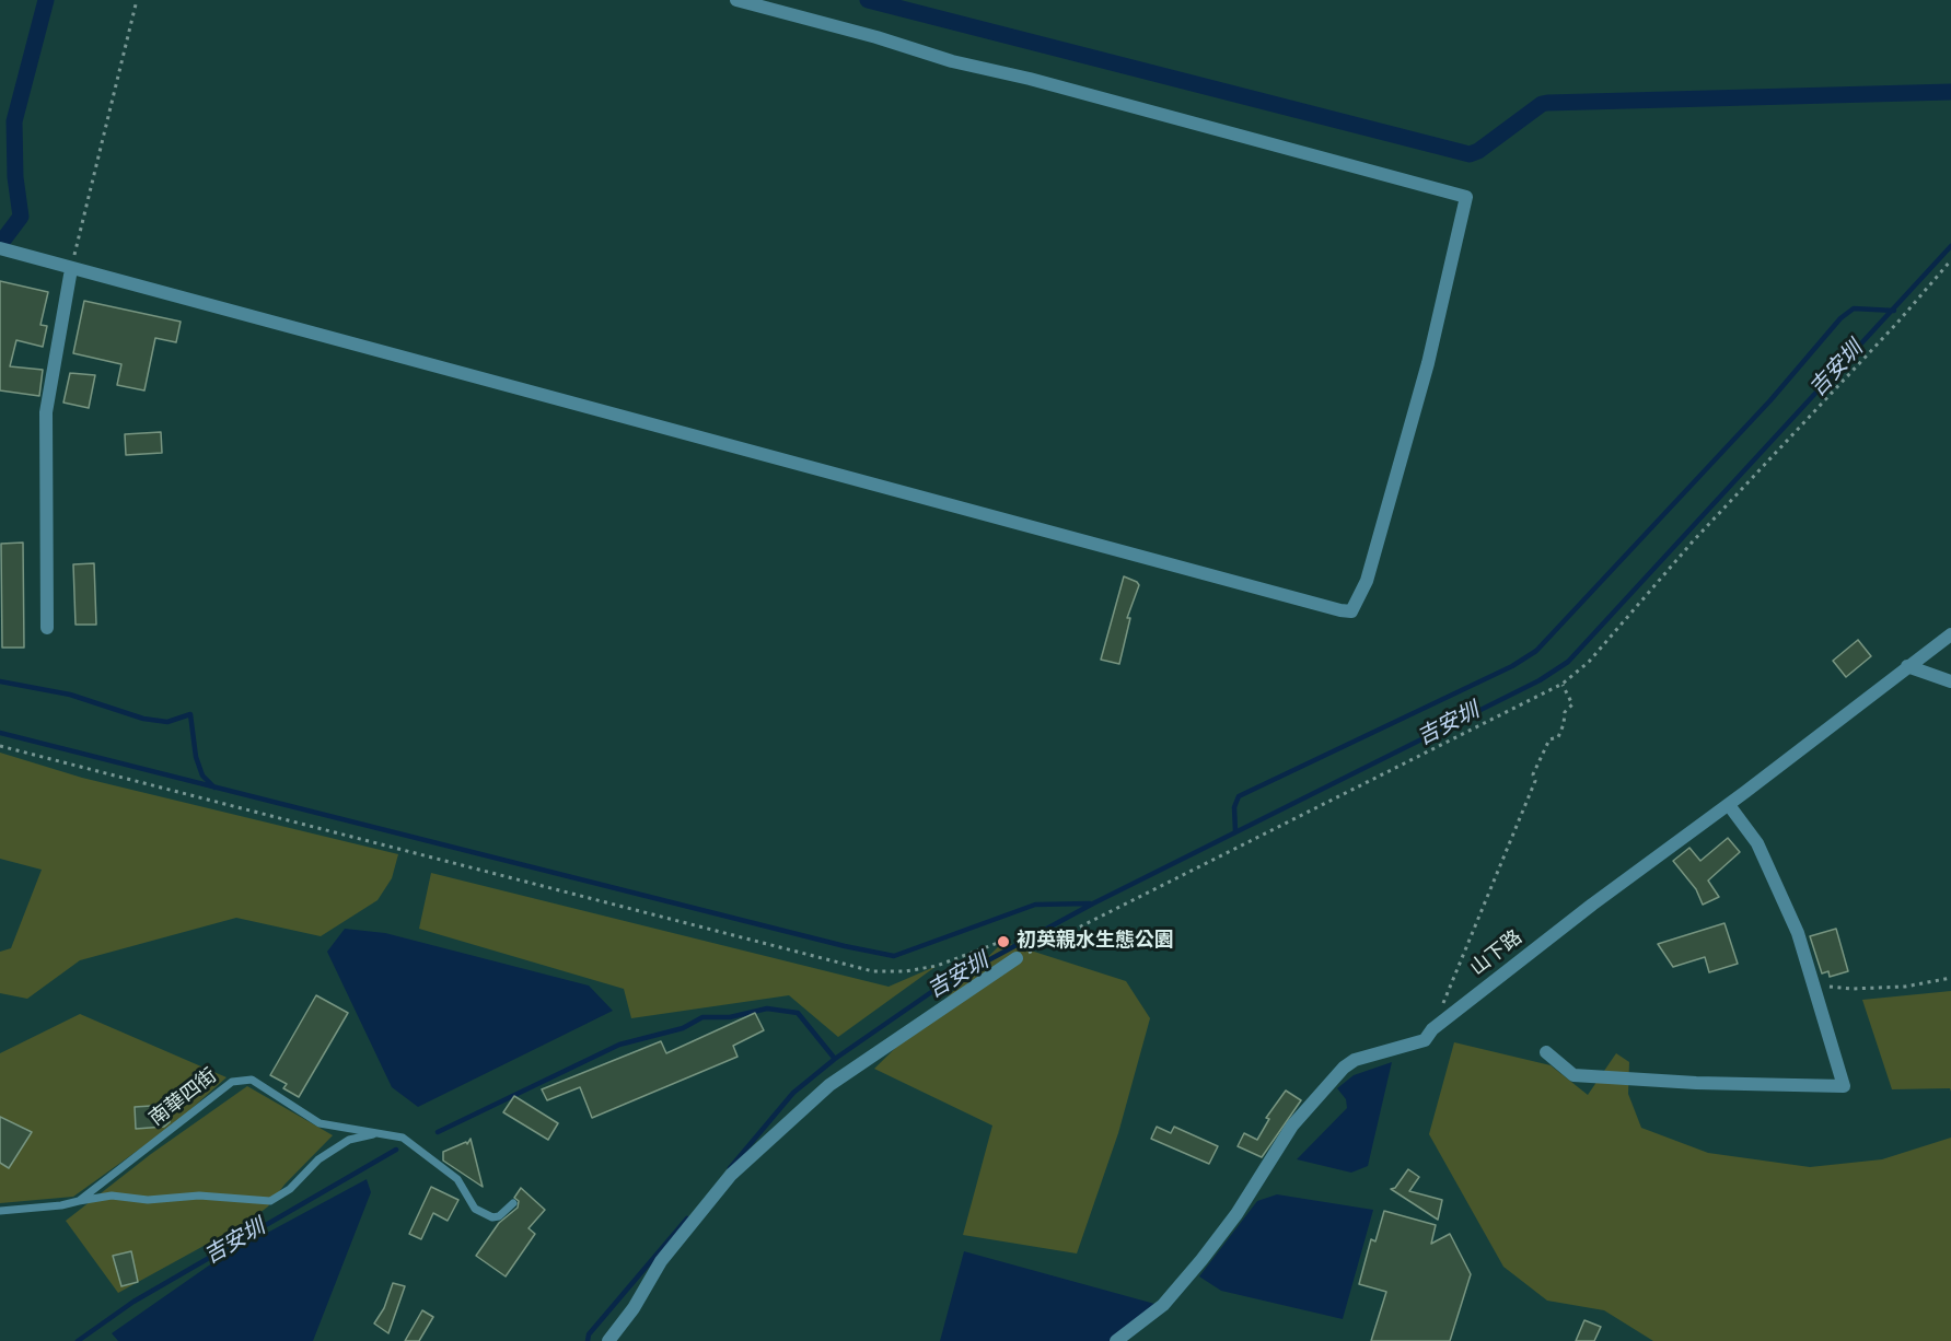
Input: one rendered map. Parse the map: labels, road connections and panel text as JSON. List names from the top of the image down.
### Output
{
  "streets": {
    "street": ["山下路"],
    "lane": ["南華四街"]
  },
  "water": ["吉安圳"],
  "places": ["初英親水生態公園"]
}
